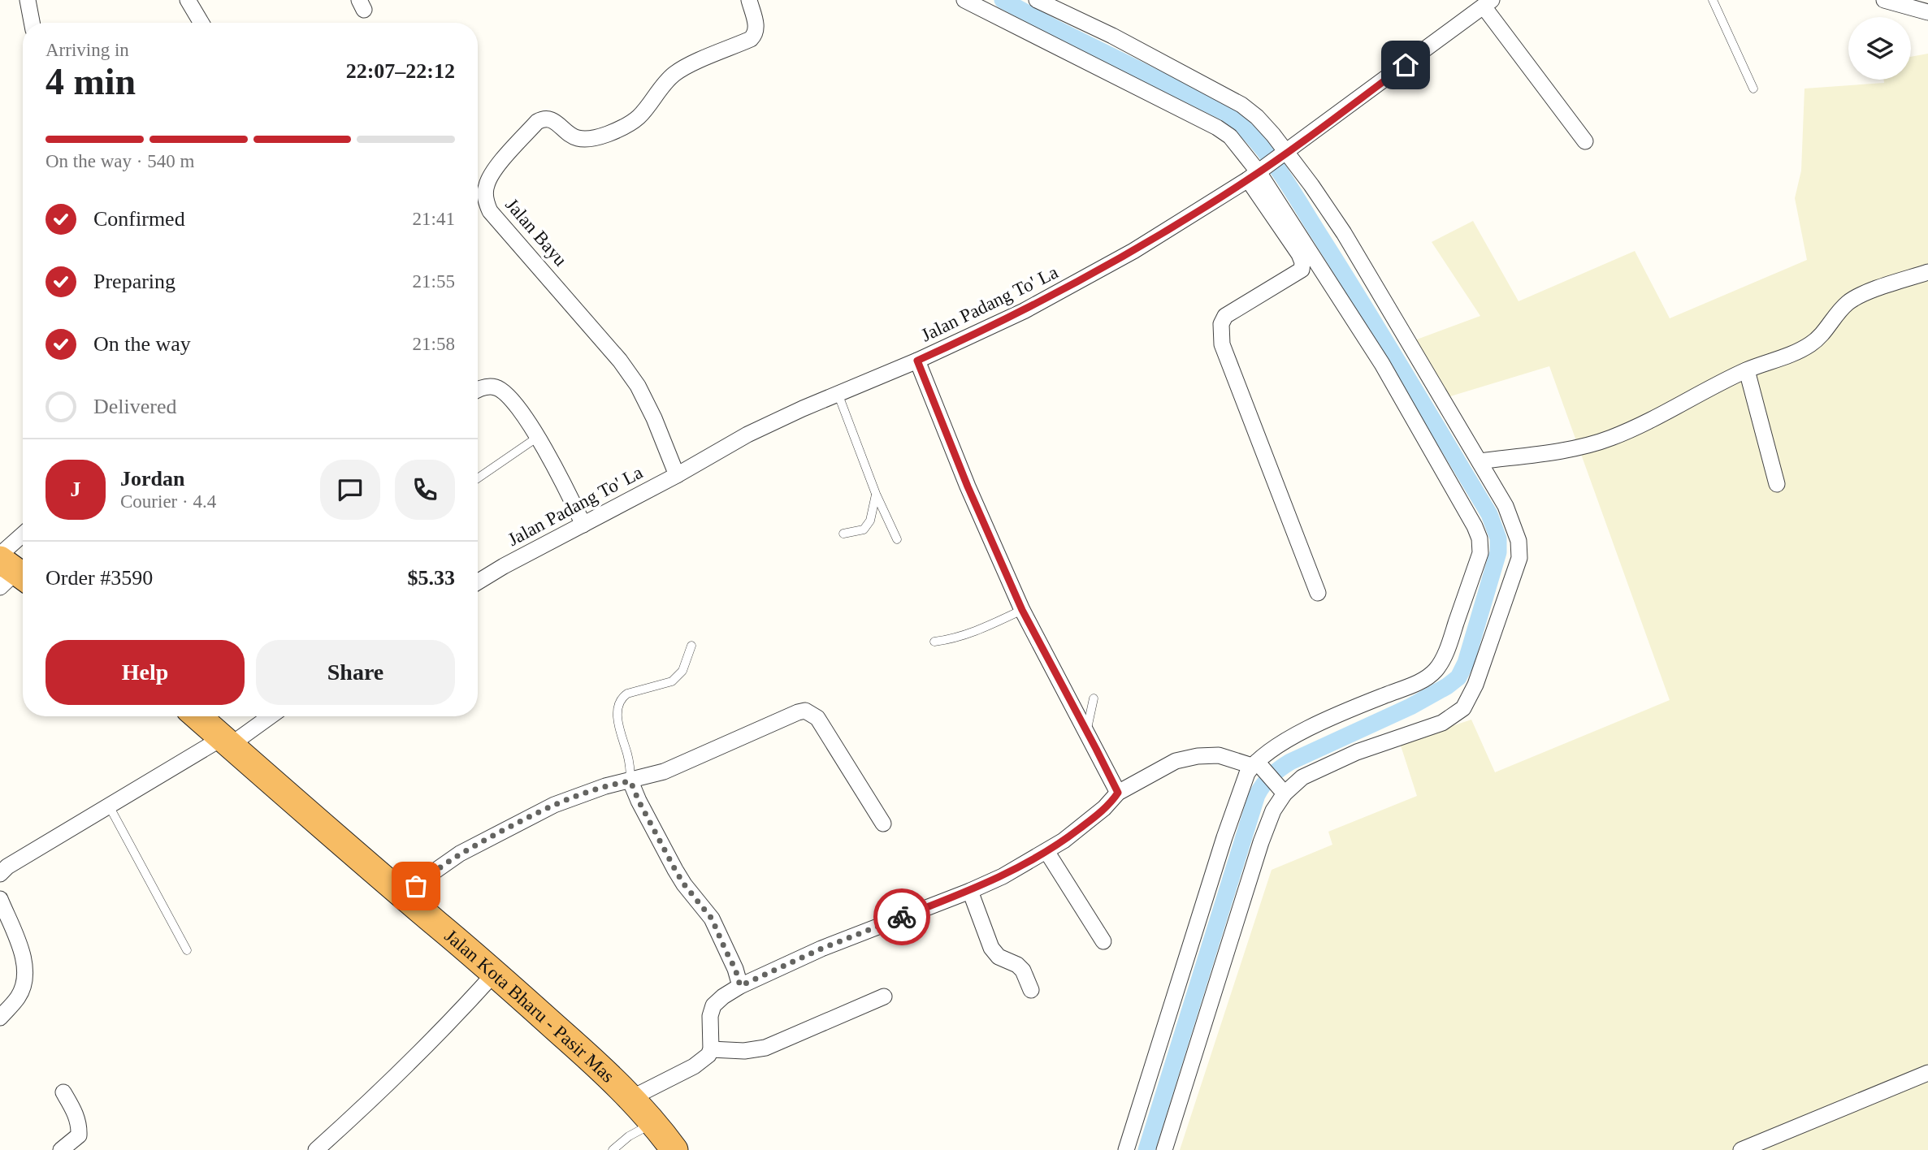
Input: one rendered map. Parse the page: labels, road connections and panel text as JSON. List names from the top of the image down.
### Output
{
  "streets": {
    "highway": ["Jalan Kota Bharu - Pasir Mas"],
    "street": ["Jalan Bayu", "Jalan Padang To' La"]
  },
  "crossings": [
    ["Jalan Bayu", "Jalan Padang To' La"]
  ],
  "page": {
    "heading": ["4 min", "Arriving in", "22:07–22:12"],
    "panel": [
      "Jordan",
      "Courier · 4.4",
      "Order #3590",
      "$5.33"
    ],
    "bar": "On the way · 540 m",
    "list": [
      ["Confirmed", "21:41"],
      ["Preparing", "21:55"],
      ["On the way", "21:58"],
      "Delivered"
    ],
    "round": "J",
    "buttons": ["Help", "Share"]
  }
}
